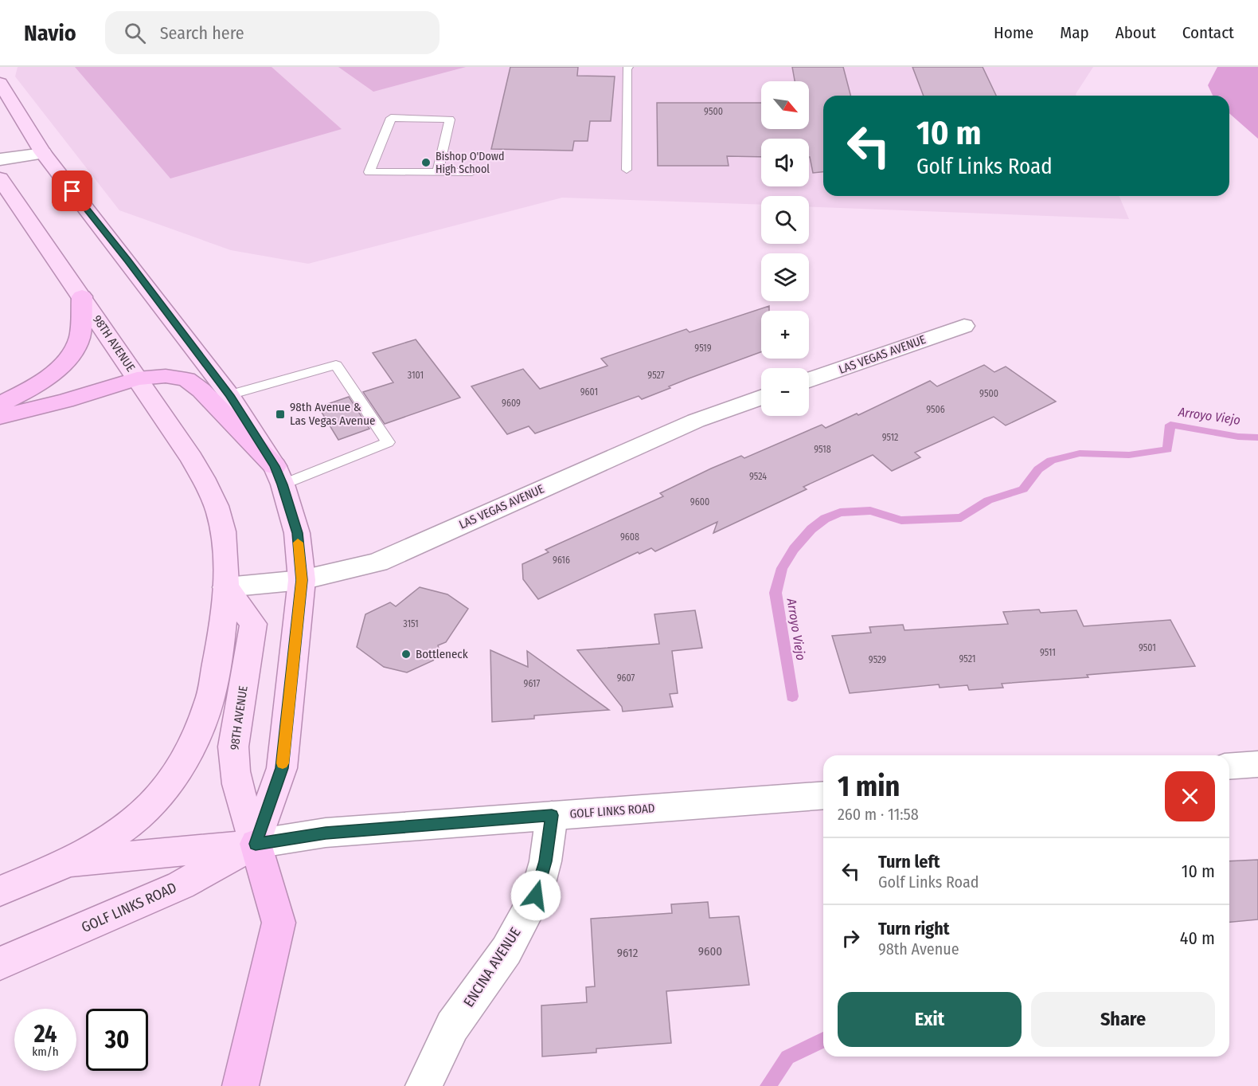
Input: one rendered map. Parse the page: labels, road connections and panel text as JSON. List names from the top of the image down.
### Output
{
  "streets": {
    "main road": ["98TH AVENUE", "GOLF LINKS ROAD"],
    "street": ["LAS VEGAS AVENUE", "ENCINA AVENUE"]
  },
  "crossings": [
    ["98TH AVENUE", "LAS VEGAS AVENUE"],
    ["98TH AVENUE", "GOLF LINKS ROAD"],
    ["GOLF LINKS ROAD", "ENCINA AVENUE"]
  ],
  "water": ["Arroyo Viejo"],
  "places": {
    "other": ["Bishop O'Dowd High School", "Bottleneck"],
    "transit": ["98th Avenue & Las Vegas Avenue"]
  },
  "house_numbers": [
    "9500",
    "9519",
    "3101",
    "9527",
    "9601",
    "9500",
    "9609",
    "9506",
    "9512",
    "9518",
    "9524",
    "9600",
    "9608",
    "9616",
    "3151",
    "9501",
    "9511",
    "9521",
    "9529",
    "9607",
    "9617",
    "9600",
    "9612"
  ],
  "north": "bottom right",
  "page": {
    "header": "Navio",
    "search": "Search here",
    "nav": [
      "Home",
      "Map",
      "About",
      "Contact"
    ],
    "map_buttons": ["+", "−"],
    "turn": ["10 m", "Golf Links Road"],
    "heading": ["1 min", "260 m · 11:58"],
    "list": [
      {
        "name": "Turn left",
        "note": "Golf Links Road",
        "value": "10 m"
      },
      {
        "name": "Turn right",
        "note": "98th Avenue",
        "value": "40 m"
      }
    ],
    "buttons": ["Exit", "Share"],
    "speed": "24 km/h",
    "limit": "30"
  }
}
